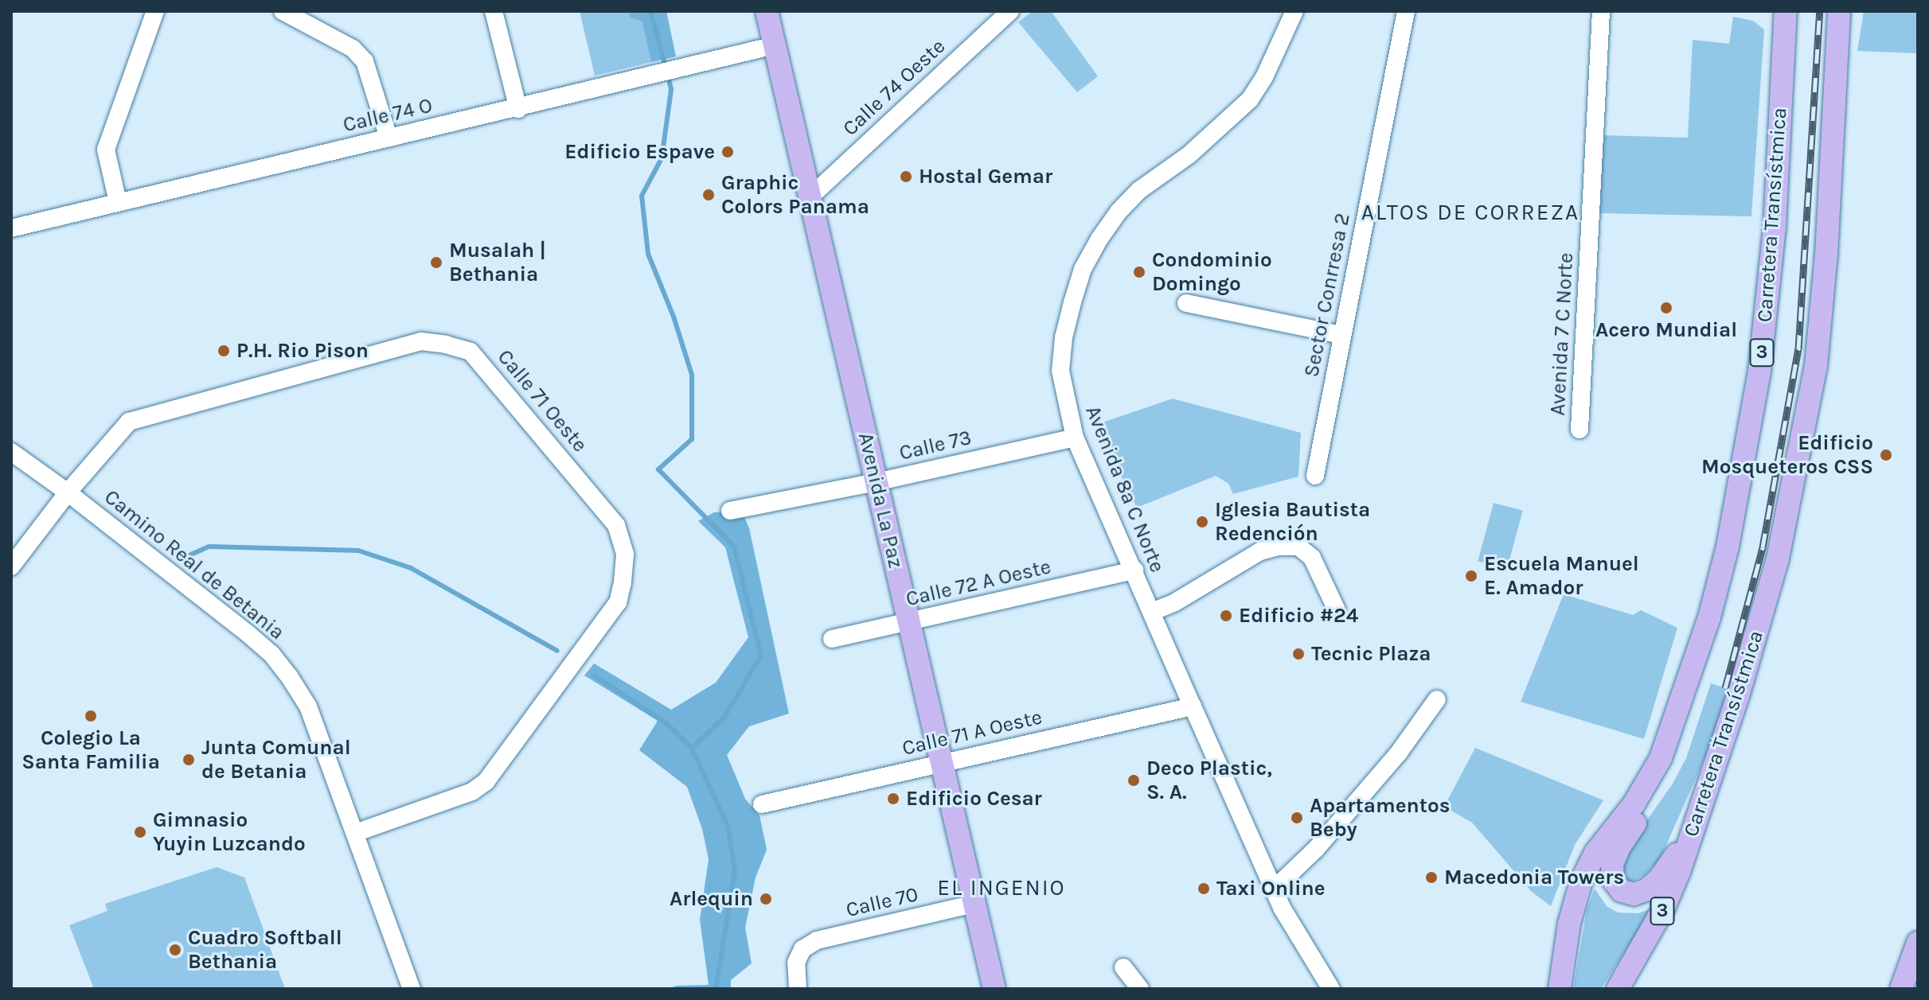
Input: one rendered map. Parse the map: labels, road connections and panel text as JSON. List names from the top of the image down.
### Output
{
  "streets": {
    "main road": ["Carretera Transístmica", "3", "Avenida La Paz"],
    "street": [
      "Calle 74 Oeste",
      "Calle 74 O",
      "Sector Conrresa 2",
      "Avenida 7 C Norte",
      "Calle 71 Oeste",
      "Calle 73",
      "Avenida 8a C Norte",
      "Camino Real de Betania",
      "Calle 72 A Oeste",
      "Calle 71 A Oeste",
      "Calle 70"
    ]
  },
  "crossings": [
    ["Calle 74 Oeste", "Avenida La Paz"],
    ["Calle 74 O", "Avenida La Paz"],
    ["Calle 71 Oeste", "Camino Real de Betania"],
    ["Calle 73", "Avenida 8a C Norte"],
    ["Calle 73", "Avenida La Paz"],
    ["Avenida 8a C Norte", "Calle 72 A Oeste"],
    ["Avenida 8a C Norte", "Calle 71 A Oeste"],
    ["Avenida La Paz", "Calle 72 A Oeste"],
    ["Avenida La Paz", "Calle 71 A Oeste"],
    ["Avenida La Paz", "Calle 70"]
  ],
  "districts": ["ALTOS DE CORREZA", "EL INGENIO"],
  "places": [
    "Edificio Espave",
    "Hostal Gemar",
    "Graphic Colors Panama",
    "Musalah | Bethania",
    "Condominio Domingo",
    "Acero Mundial",
    "P.H. Rio Pison",
    "Edificio Mosqueteros CSS",
    "Iglesia Bautista Redención",
    "Escuela Manuel E. Amador",
    "Edificio #24",
    "Tecnic Plaza",
    "Colegio La Santa Familia",
    "Junta Comunal de Betania",
    "Deco Plastic, S. A.",
    "Edificio Cesar",
    "Apartamentos Beby",
    "Gimnasio Yuyin Luzcando",
    "Macedonia Towers",
    "Taxi Online",
    "Arlequin",
    "Cuadro Softball Bethania"
  ]
}
